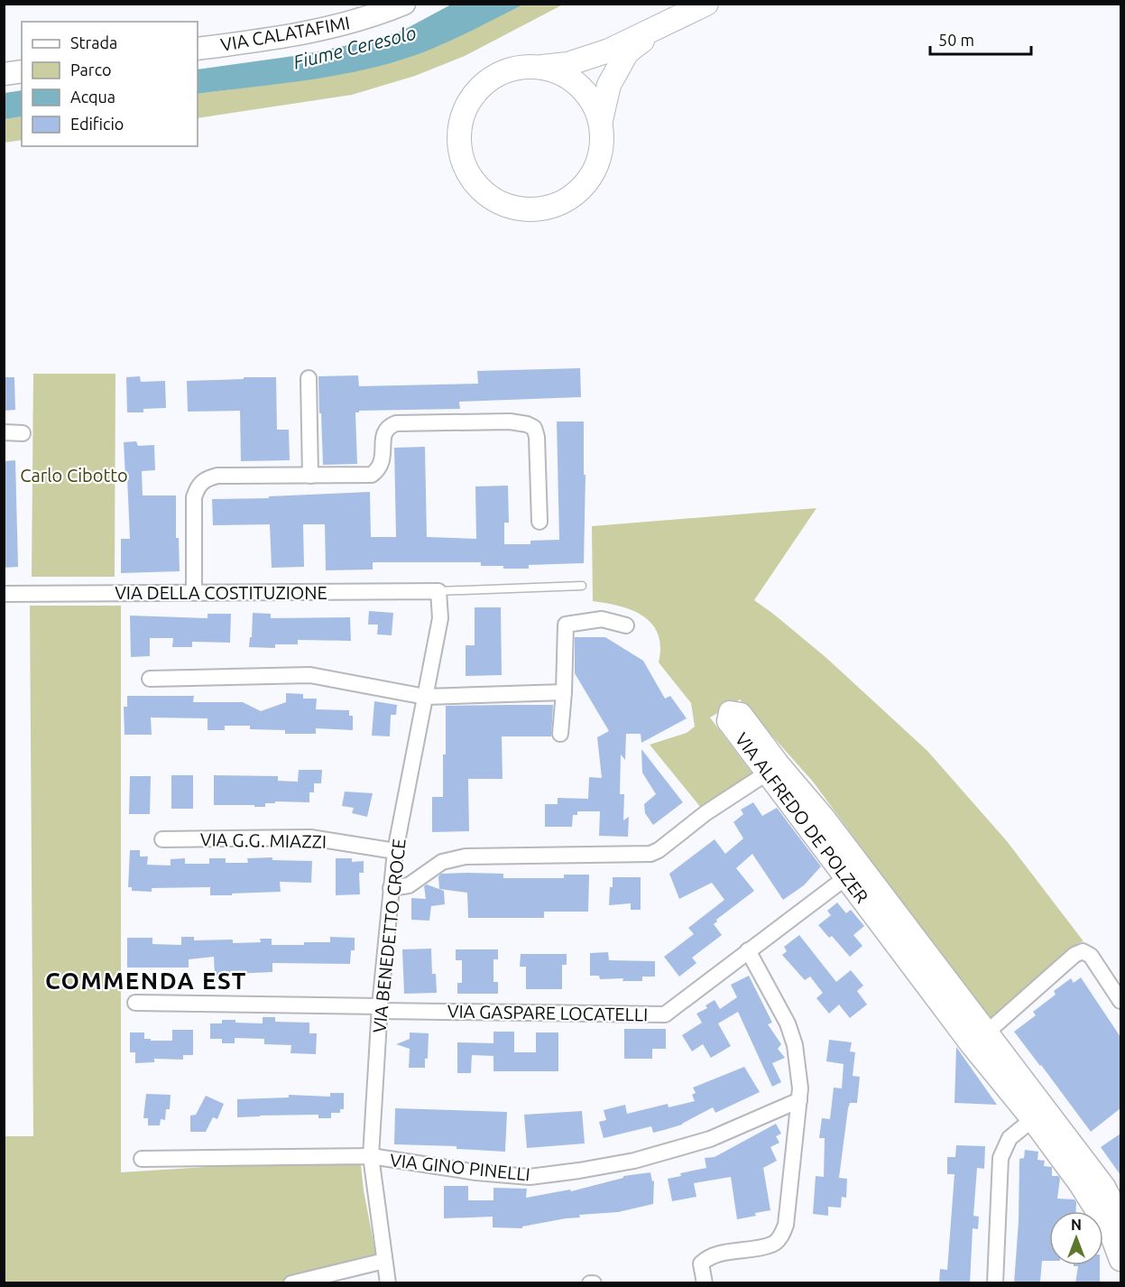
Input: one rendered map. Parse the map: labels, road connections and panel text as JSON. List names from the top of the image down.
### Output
{
  "streets": {
    "street": [
      "VIA CALATAFIMI",
      "VIA DELLA COSTITUZIONE",
      "VIA ALFREDO DE POLZER",
      "VIA G.G. MIAZZI",
      "VIA BENEDETTO CROCE",
      "VIA GASPARE LOCATELLI",
      "VIA GINO PINELLI"
    ]
  },
  "crossings": [
    ["VIA DELLA COSTITUZIONE", "VIA BENEDETTO CROCE"],
    ["VIA ALFREDO DE POLZER", "VIA GASPARE LOCATELLI"],
    ["VIA G.G. MIAZZI", "VIA BENEDETTO CROCE"],
    ["VIA BENEDETTO CROCE", "VIA GASPARE LOCATELLI"],
    ["VIA BENEDETTO CROCE", "VIA GINO PINELLI"]
  ],
  "districts": ["COMMENDA EST"],
  "water": ["Fiume Ceresolo"],
  "parks": ["Carlo Cibotto"],
  "legend": [
    "Strada",
    "Parco",
    "Acqua",
    "Edificio"
  ],
  "scale_bar": "50 m",
  "north": "top"
}
